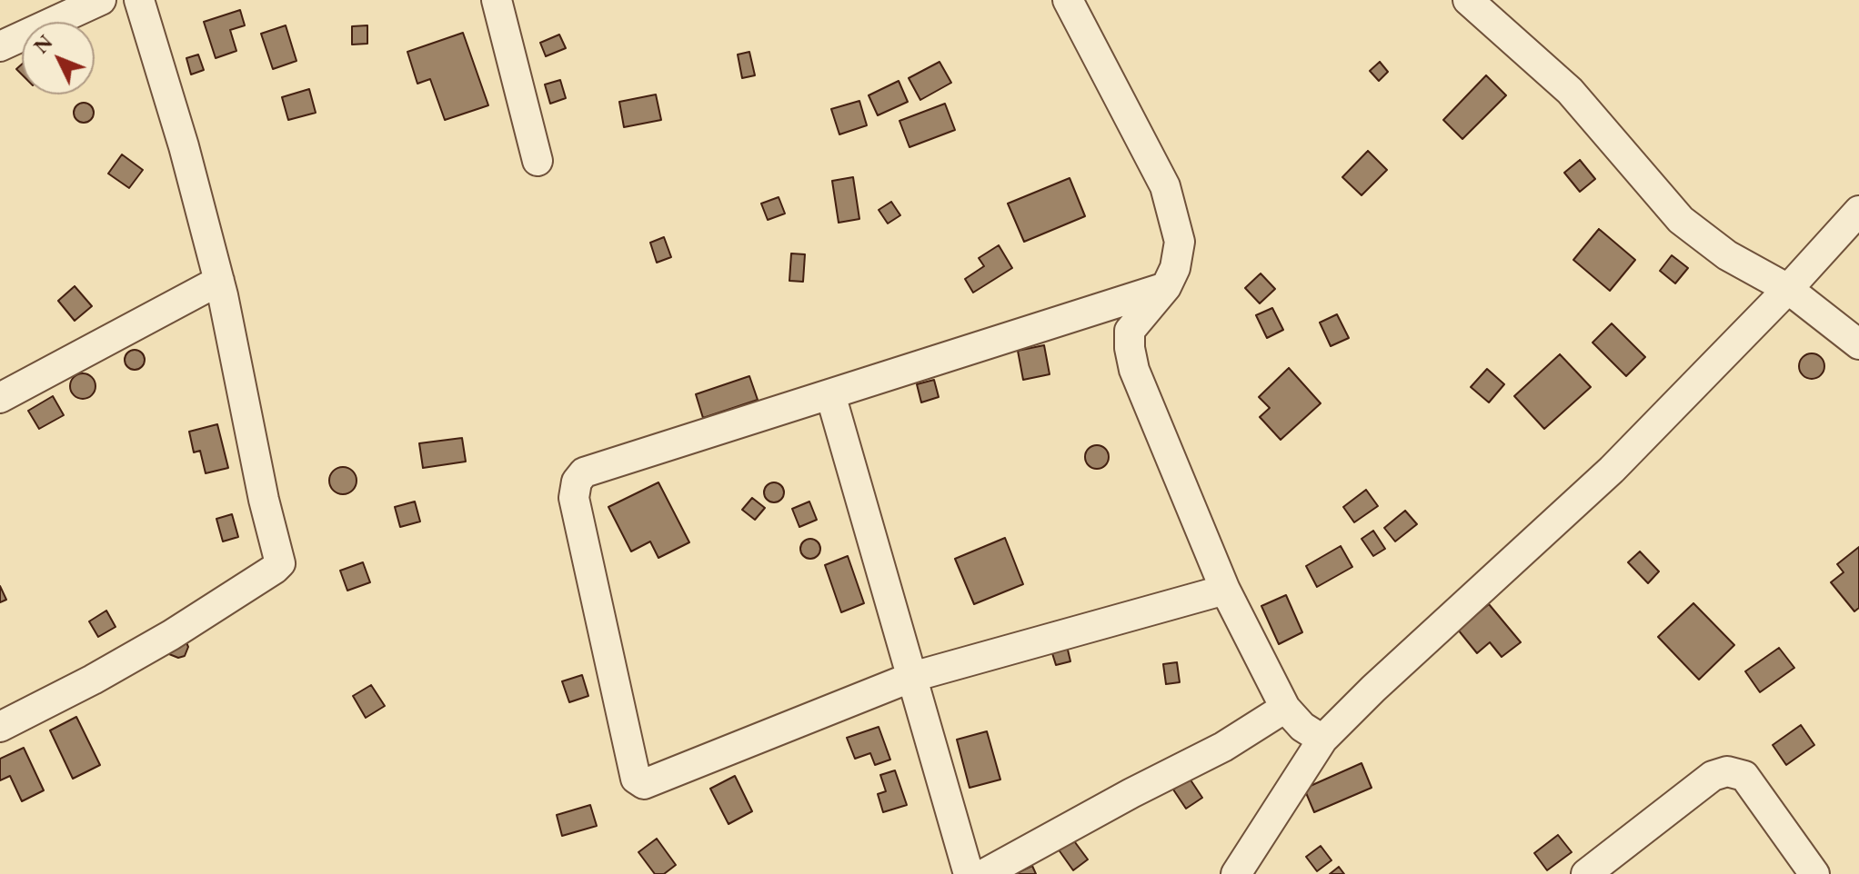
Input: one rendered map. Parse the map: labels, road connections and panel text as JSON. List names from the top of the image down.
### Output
{
  "north": "top left"
}
